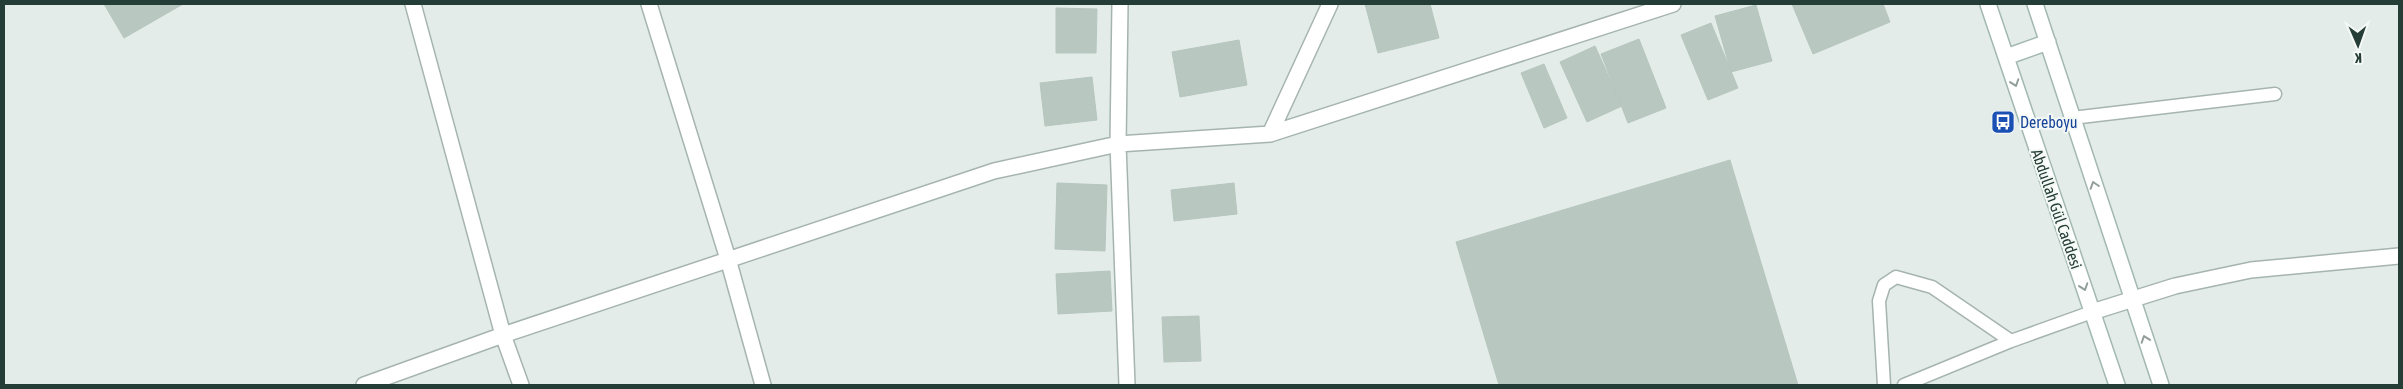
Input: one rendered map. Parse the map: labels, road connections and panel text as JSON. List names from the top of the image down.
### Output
{
  "streets": {
    "street": ["Abdullah Gül Caddesi"]
  },
  "places": {
    "bus stop": ["Dereboyu"]
  },
  "north": "bottom"
}
